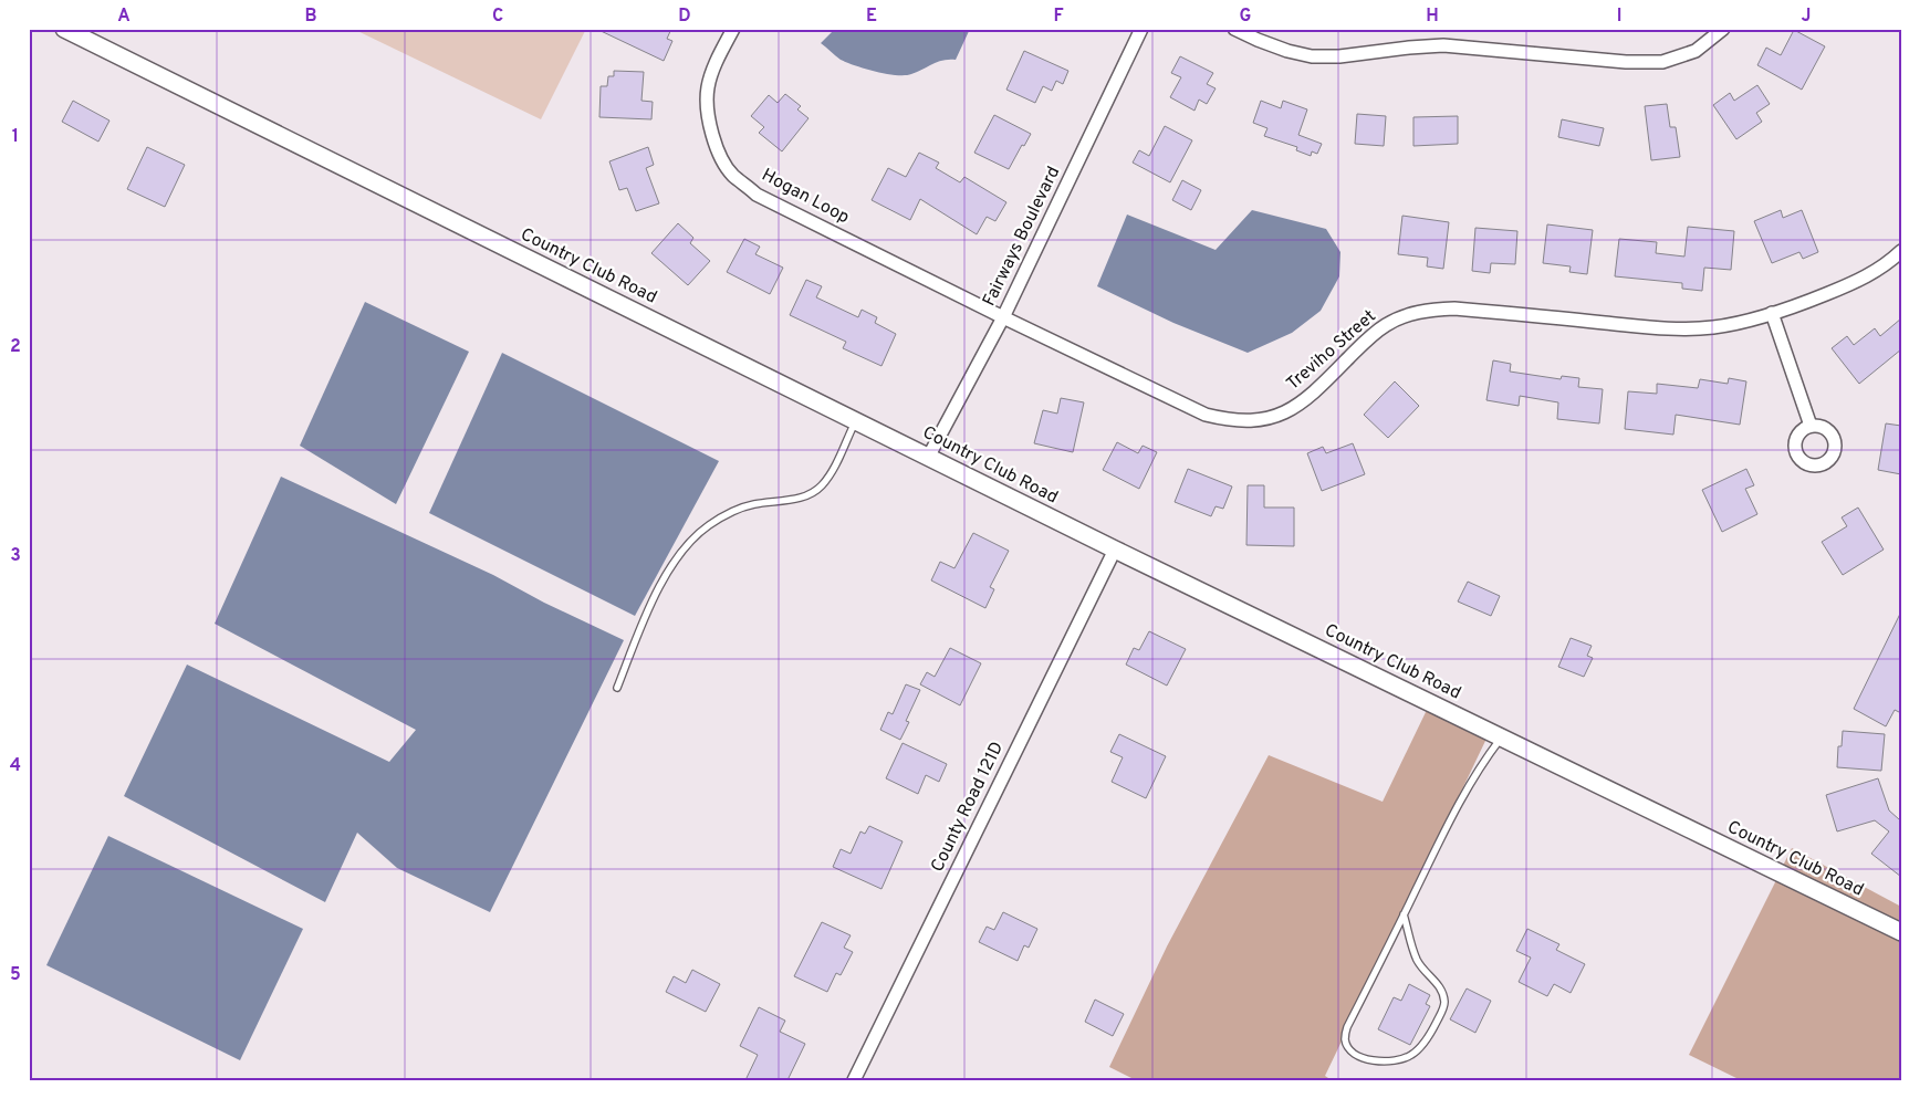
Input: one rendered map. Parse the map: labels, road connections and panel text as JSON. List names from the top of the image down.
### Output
{
  "streets": {
    "street": [
      "Hogan Loop",
      "Fairways Boulevard",
      "Country Club Road",
      "Treviho Street",
      "County Road 121D"
    ]
  },
  "crossings": [
    ["Hogan Loop", "Fairways Boulevard"],
    ["Hogan Loop", "Treviho Street"],
    ["Fairways Boulevard", "Country Club Road"],
    ["Fairways Boulevard", "Treviho Street"],
    ["Country Club Road", "County Road 121D"]
  ],
  "grid": {
    "columns": [
      "A",
      "B",
      "C",
      "D",
      "E",
      "F",
      "G",
      "H",
      "I",
      "J"
    ],
    "rows": [
      "1",
      "2",
      "3",
      "4",
      "5"
    ]
  }
}
